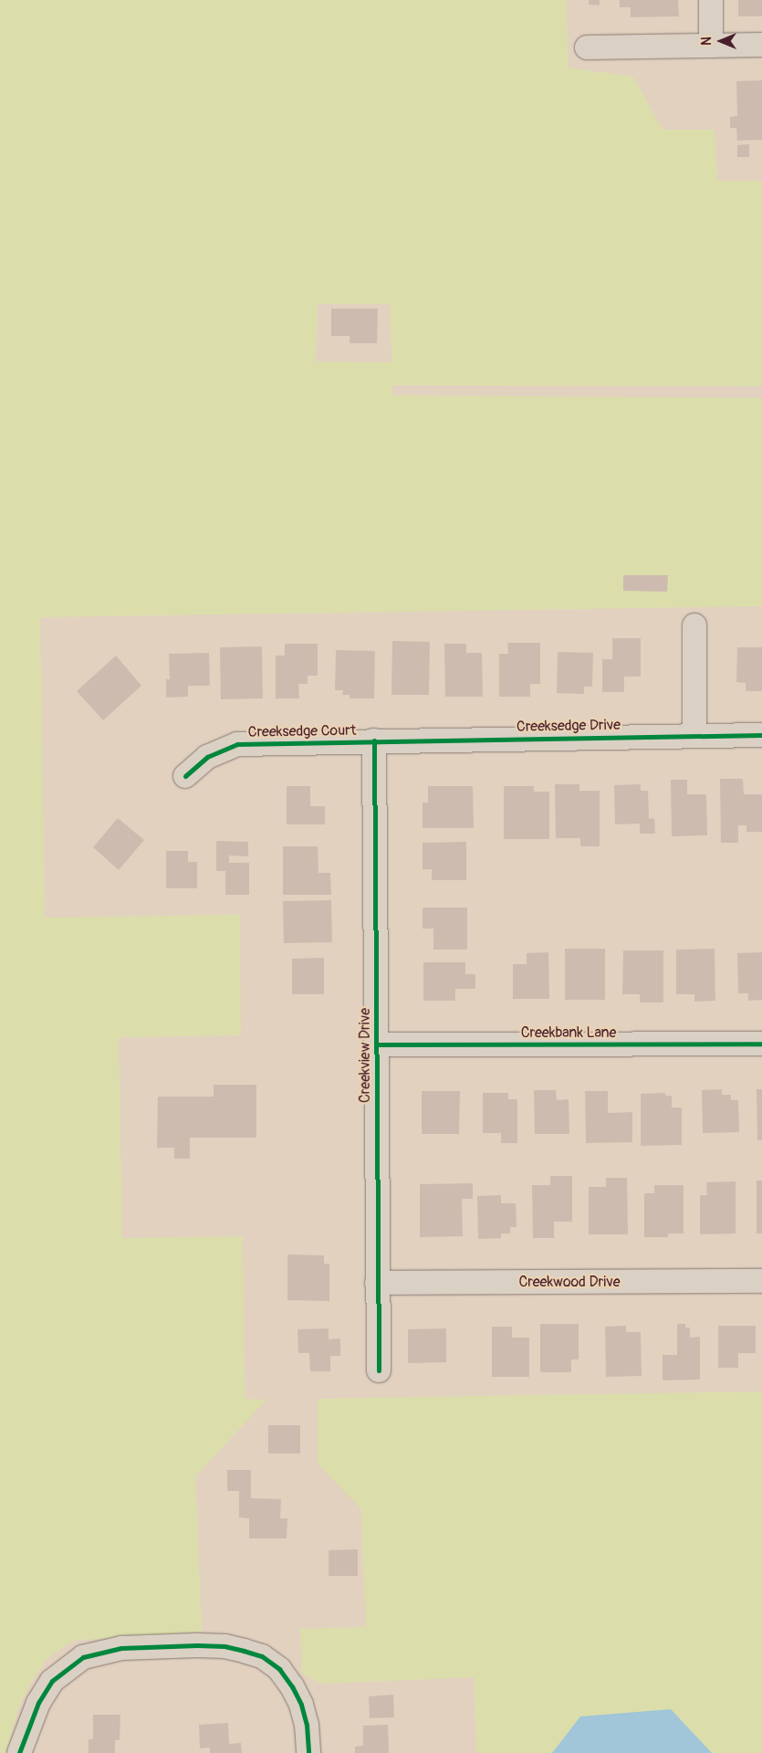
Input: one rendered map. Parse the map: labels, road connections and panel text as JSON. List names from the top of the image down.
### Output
{
  "streets": {
    "street": [
      "Creeksedge Drive",
      "Creeksedge Court",
      "Creekbank Lane",
      "Creekview Drive",
      "Creekwood Drive"
    ]
  },
  "crossings": [
    ["Creeksedge Drive", "Creeksedge Court"],
    ["Creeksedge Drive", "Creekview Drive"],
    ["Creeksedge Court", "Creekview Drive"],
    ["Creekbank Lane", "Creekview Drive"],
    ["Creekview Drive", "Creekwood Drive"]
  ],
  "north": "left"
}
